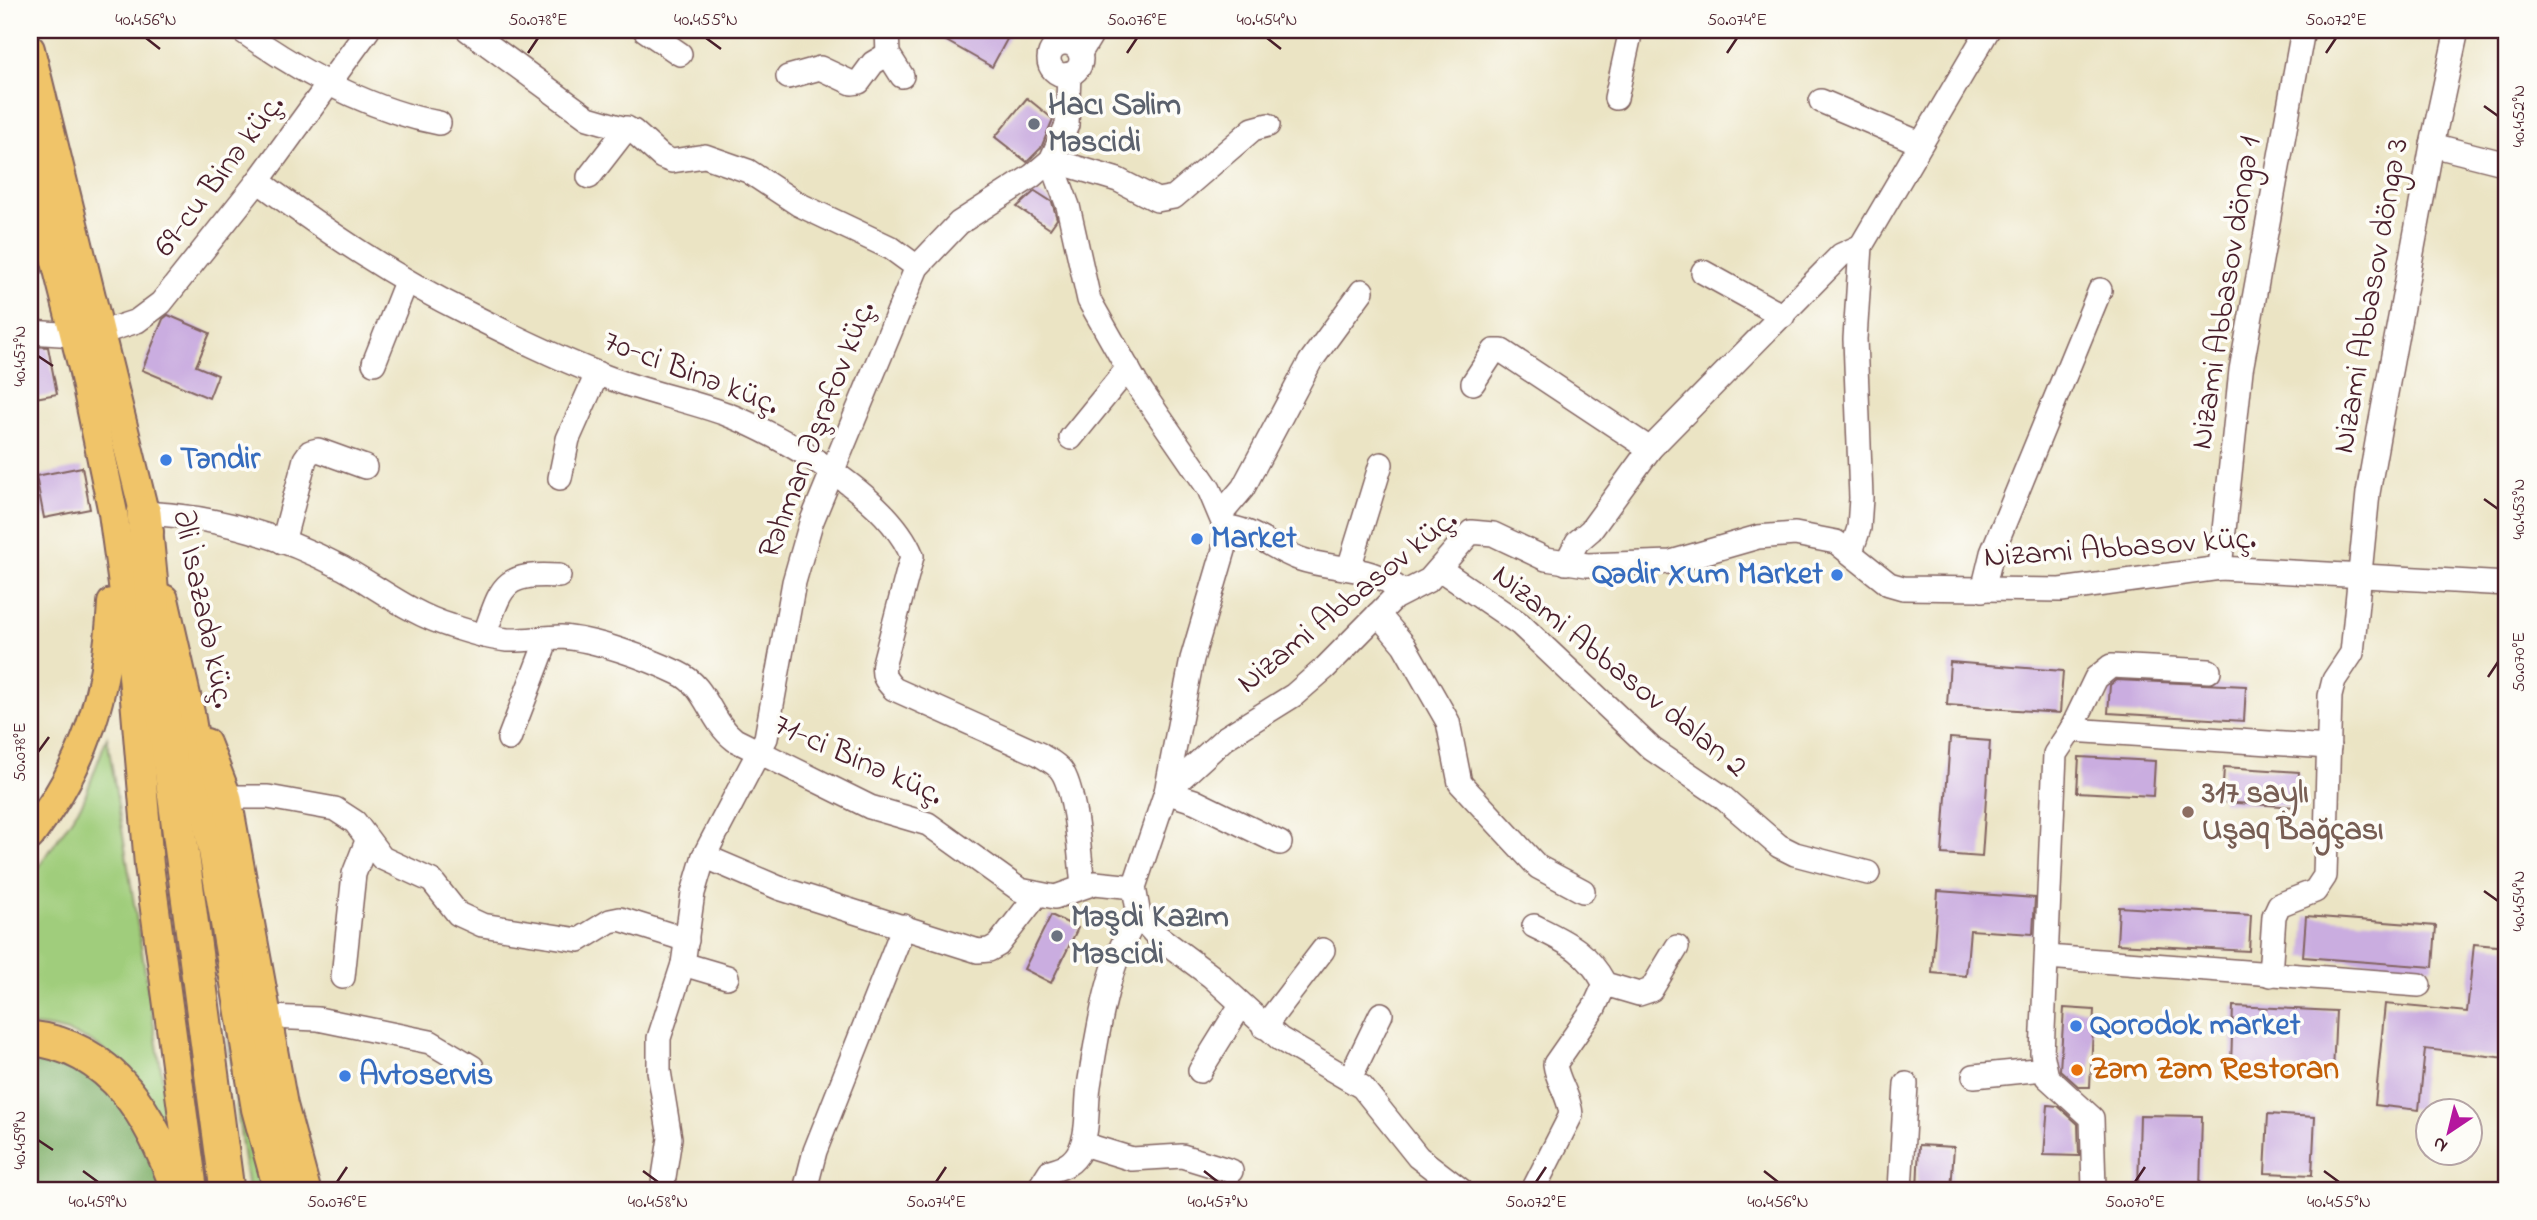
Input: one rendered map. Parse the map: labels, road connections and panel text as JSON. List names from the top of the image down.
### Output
{
  "streets": {
    "main road": ["Əli İsazadə küç."],
    "street": [
      "69-cu Binə küç.",
      "Nizami Abbasov döngə 1",
      "Nizami Abbasov döngə 3",
      "70-ci Binə küç.",
      "Rəhman Əşrəfov küç.",
      "Nizami Abbasov küç.",
      "Nizami Abbasov dalan 2",
      "71-ci Binə küç."
    ]
  },
  "crossings": [
    ["69-cu Binə küç.", "70-ci Binə küç."],
    ["69-cu Binə küç.", "Əli İsazadə küç."],
    ["Nizami Abbasov döngə 1", "Nizami Abbasov küç."],
    ["Nizami Abbasov döngə 3", "Nizami Abbasov küç."],
    ["70-ci Binə küç.", "Rəhman Əşrəfov küç."],
    ["Rəhman Əşrəfov küç.", "71-ci Binə küç."],
    ["Nizami Abbasov küç.", "Nizami Abbasov dalan 2"],
    ["Əli İsazadə küç.", "71-ci Binə küç."]
  ],
  "places": [
    "Hacı Səlim Məscidi",
    "Təndir",
    "Market",
    "Qədir Xum Market",
    "317 saylı Uşaq Bağçası",
    "Məşdi Kazım Məscidi",
    "Qorodok market",
    "Zəm Zəm Restoran",
    "Avtoservis"
  ],
  "north": "bottom left",
  "coordinates": [
    "40.456°N",
    "50.078°E",
    "40.455°N",
    "50.076°E",
    "40.454°N",
    "50.074°E",
    "50.072°E",
    "40.452°N",
    "40.457°N",
    "40.453°N",
    "50.070°E",
    "40.459°N",
    "40.458°N"
  ]
}
